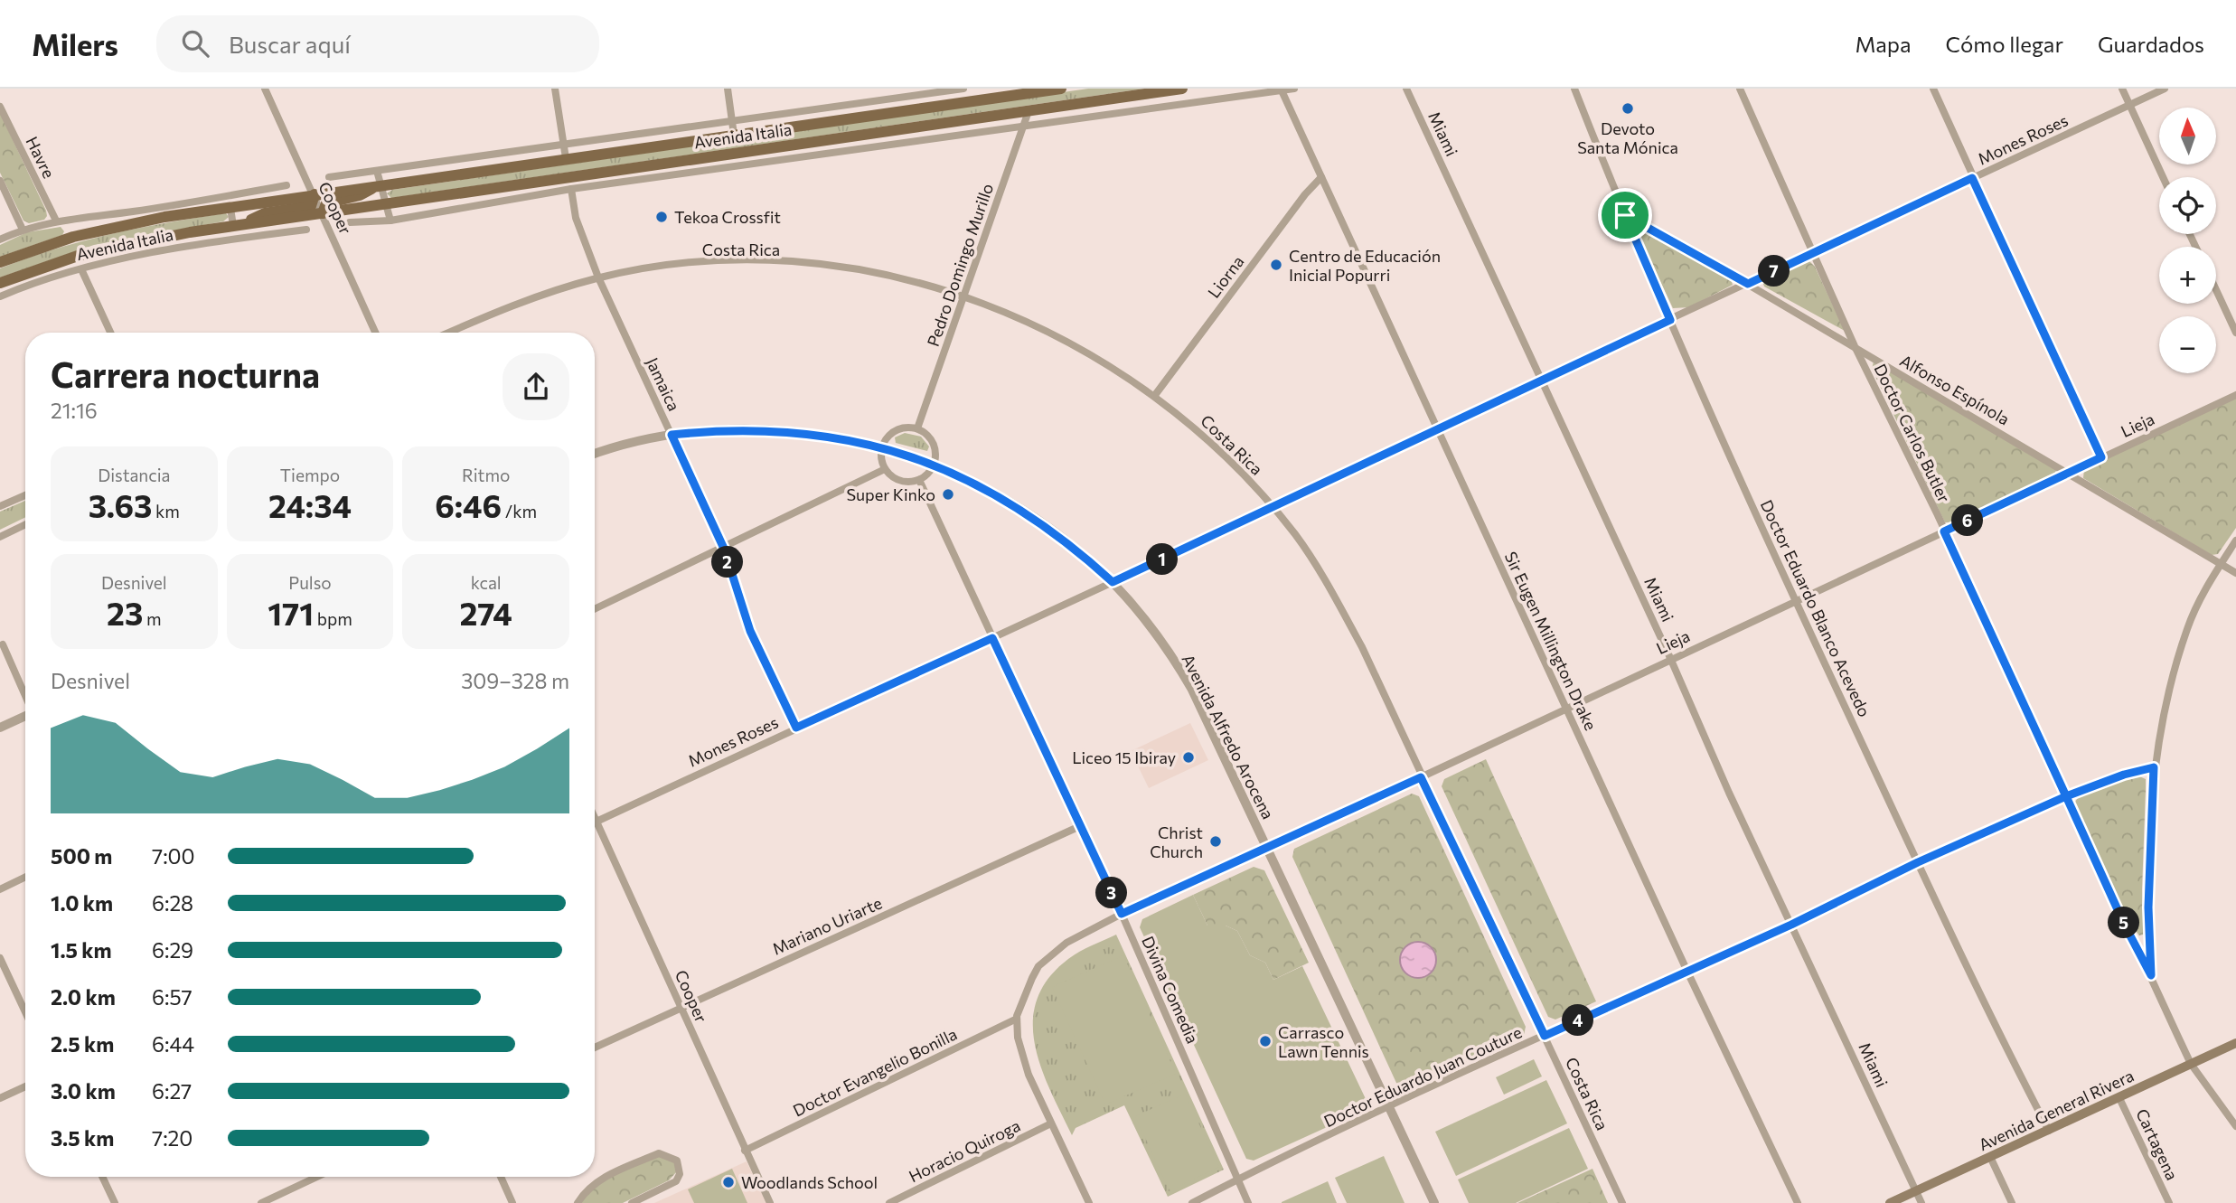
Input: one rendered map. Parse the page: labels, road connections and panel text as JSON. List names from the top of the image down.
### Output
{
  "streets": {
    "main road": ["Avenida Italia", "Avenida General Rivera"],
    "street": [
      "Miami",
      "Mones Roses",
      "Havre",
      "Cooper",
      "Costa Rica",
      "Pedro Domingo Murillo",
      "Liorna",
      "Jamaica",
      "Alfonso Espínola",
      "Lieja",
      "Doctor Carlos Butler",
      "Doctor Eduardo Blanco Acevedo",
      "Sir Eugen Millington Drake",
      "Avenida Alfredo Arocena",
      "Mariano Uriarte",
      "Divina Comedia",
      "Doctor Evangelio Bonilla",
      "Doctor Eduardo Juan Couture",
      "Cartagena",
      "Horacio Quiroga"
    ]
  },
  "crossings": [
    ["Miami", "Mones Roses"],
    ["Miami", "Lieja"],
    ["Miami", "Doctor Eduardo Juan Couture"],
    ["Miami", "Avenida General Rivera"],
    ["Avenida Italia", "Havre"],
    ["Avenida Italia", "Cooper"],
    ["Avenida Italia", "Pedro Domingo Murillo"],
    ["Avenida Italia", "Jamaica"],
    ["Avenida Italia", "Sir Eugen Millington Drake"],
    ["Mones Roses", "Cooper"],
    ["Mones Roses", "Costa Rica"],
    ["Mones Roses", "Jamaica"],
    ["Mones Roses", "Alfonso Espínola"],
    ["Mones Roses", "Doctor Carlos Butler"],
    ["Mones Roses", "Doctor Eduardo Blanco Acevedo"],
    ["Mones Roses", "Sir Eugen Millington Drake"],
    ["Mones Roses", "Avenida Alfredo Arocena"],
    ["Mones Roses", "Divina Comedia"],
    ["Cooper", "Mariano Uriarte"],
    ["Cooper", "Doctor Evangelio Bonilla"],
    ["Costa Rica", "Pedro Domingo Murillo"],
    ["Costa Rica", "Liorna"],
    ["Costa Rica", "Jamaica"],
    ["Costa Rica", "Lieja"],
    ["Costa Rica", "Doctor Eduardo Juan Couture"],
    ["Liorna", "Sir Eugen Millington Drake"],
    ["Jamaica", "Avenida Alfredo Arocena"],
    ["Alfonso Espínola", "Lieja"],
    ["Alfonso Espínola", "Doctor Carlos Butler"],
    ["Alfonso Espínola", "Doctor Eduardo Blanco Acevedo"],
    ["Lieja", "Doctor Carlos Butler"],
    ["Lieja", "Doctor Eduardo Blanco Acevedo"],
    ["Lieja", "Sir Eugen Millington Drake"],
    ["Lieja", "Avenida Alfredo Arocena"],
    ["Lieja", "Divina Comedia"],
    ["Lieja", "Doctor Evangelio Bonilla"],
    ["Doctor Carlos Butler", "Doctor Eduardo Juan Couture"],
    ["Doctor Carlos Butler", "Avenida General Rivera"],
    ["Doctor Eduardo Blanco Acevedo", "Doctor Eduardo Juan Couture"],
    ["Doctor Eduardo Blanco Acevedo", "Avenida General Rivera"],
    ["Sir Eugen Millington Drake", "Doctor Eduardo Juan Couture"],
    ["Avenida Alfredo Arocena", "Doctor Eduardo Juan Couture"],
    ["Mariano Uriarte", "Divina Comedia"],
    ["Divina Comedia", "Doctor Eduardo Juan Couture"],
    ["Avenida General Rivera", "Cartagena"]
  ],
  "places": [
    "Devoto Santa Mónica",
    "Tekoa Crossfit",
    "Centro de Educación Inicial Popurri",
    "Super Kinko",
    "Liceo 15 Ibiray",
    "Christ Church",
    "Carrasco Lawn Tennis",
    "Woodlands School"
  ],
  "north": "top",
  "page": {
    "header": "Milers",
    "search": "Buscar aquí",
    "nav": ["Mapa", "Cómo llegar", "Guardados"],
    "map_buttons": ["+", "−"],
    "pins": [
      "7",
      "6",
      "1",
      "2",
      "3",
      "5",
      "4"
    ],
    "heading": ["Carrera nocturna", "21:16"],
    "stats": [
      ["Distancia", "3.63 km"],
      ["Tiempo", "24:34"],
      ["Ritmo", "6:46 /km"],
      ["Desnivel", "23 m"],
      ["Pulso", "171 bpm"],
      ["kcal", "274"]
    ],
    "chart": ["Desnivel", "309–328 m"],
    "list": [
      {
        "name": "500 m",
        "note": "7:00"
      },
      {
        "name": "1.0 km",
        "note": "6:28"
      },
      {
        "name": "1.5 km",
        "note": "6:29"
      },
      {
        "name": "2.0 km",
        "note": "6:57"
      },
      {
        "name": "2.5 km",
        "note": "6:44"
      },
      {
        "name": "3.0 km",
        "note": "6:27"
      },
      {
        "name": "3.5 km",
        "note": "7:20"
      }
    ]
  }
}
